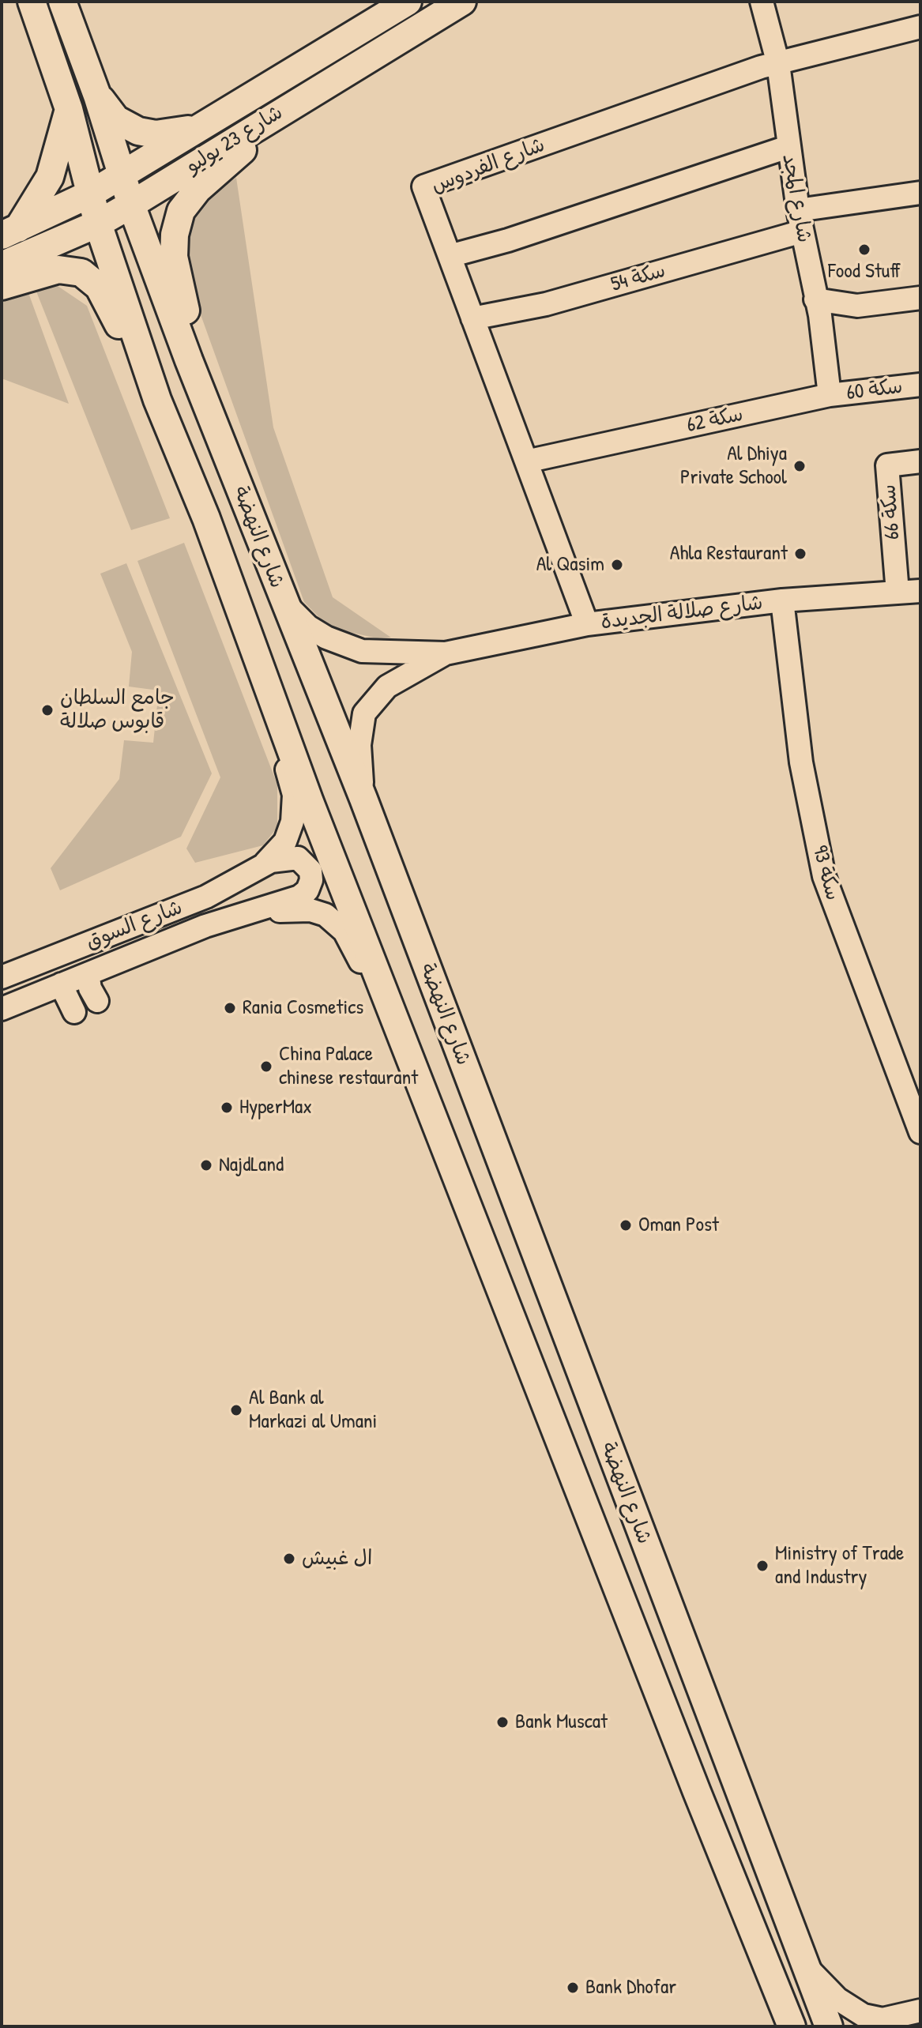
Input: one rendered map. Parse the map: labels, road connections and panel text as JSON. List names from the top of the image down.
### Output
{
  "streets": {
    "main road": ["شارع 23 يوليو", "شارع النهضة"],
    "street": [
      "شارع الفردوس",
      "شارع المجد",
      "سكة 54",
      "سكة 60",
      "سكة 62",
      "سكة 66",
      "شارع صلالة الجديدة",
      "سكة 93",
      "شارع السوق"
    ]
  },
  "crossings": [
    ["شارع 23 يوليو", "شارع النهضة"],
    ["شارع الفردوس", "شارع المجد"],
    ["شارع الفردوس", "سكة 54"],
    ["شارع الفردوس", "سكة 62"],
    ["شارع الفردوس", "شارع صلالة الجديدة"],
    ["شارع المجد", "سكة 54"],
    ["شارع المجد", "سكة 60"],
    ["شارع المجد", "سكة 62"],
    ["سكة 60", "سكة 62"],
    ["سكة 66", "شارع صلالة الجديدة"],
    ["شارع النهضة", "شارع صلالة الجديدة"],
    ["شارع صلالة الجديدة", "سكة 93"]
  ],
  "places": [
    "Food Stuff",
    "Al Dhiya Private School",
    "Ahla Restaurant",
    "Al Qasim",
    "جامع السلطان قابوس صلالة",
    "Rania Cosmetics",
    "China Palace chinese restaurant",
    "HyperMax",
    "NajdLand",
    "Oman Post",
    "Al Bank al Markazi al Umani",
    "ال غبيش",
    "Ministry of Trade and Industry",
    "Bank Muscat",
    "Bank Dhofar"
  ]
}
